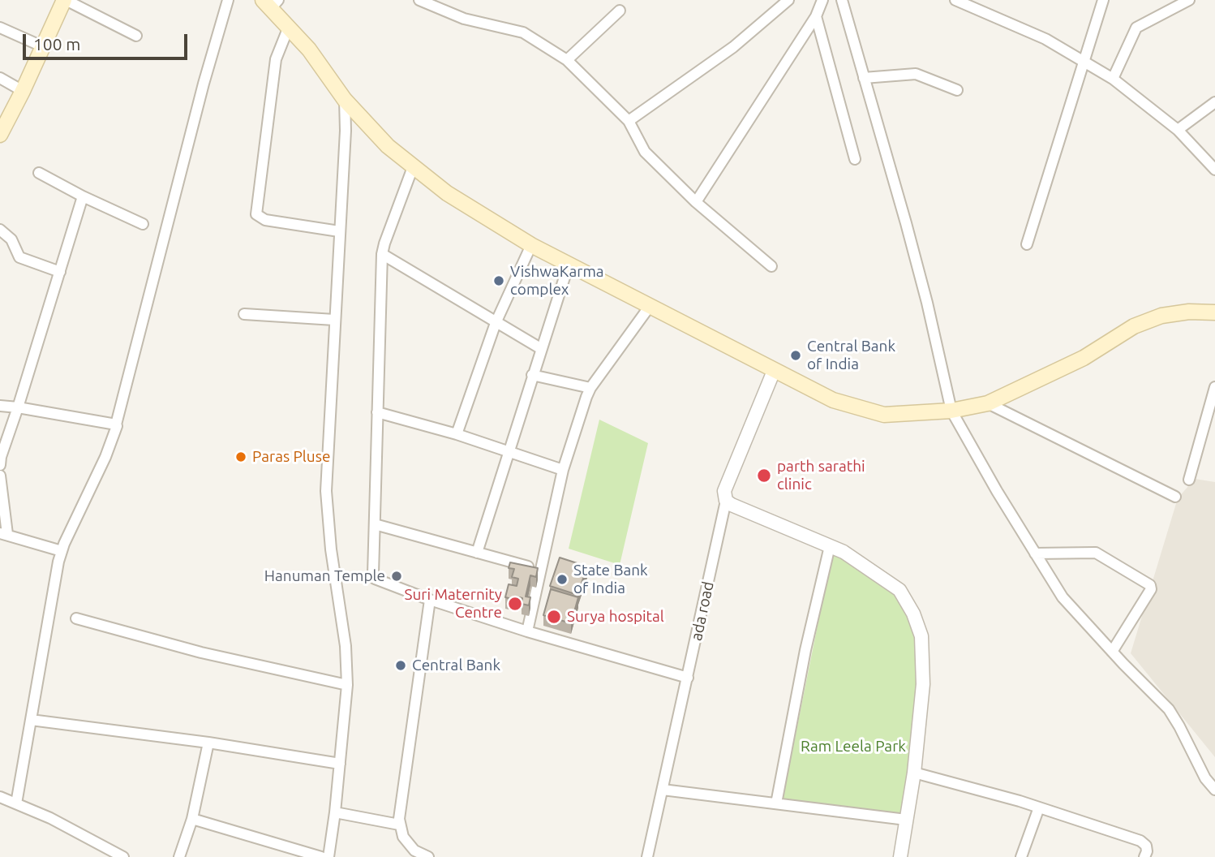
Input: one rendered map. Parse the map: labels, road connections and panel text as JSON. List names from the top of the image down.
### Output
{
  "streets": {
    "street": ["ada road"]
  },
  "parks": ["Ram Leela Park"],
  "places": [
    "VishwaKarma complex",
    "Central Bank of India",
    "Paras Pluse",
    "parth sarathi clinic",
    "Hanuman Temple",
    "State Bank of India",
    "Suri Maternity Centre",
    "Surya hospital",
    "Central Bank"
  ],
  "scale_bar": "100 m"
}
